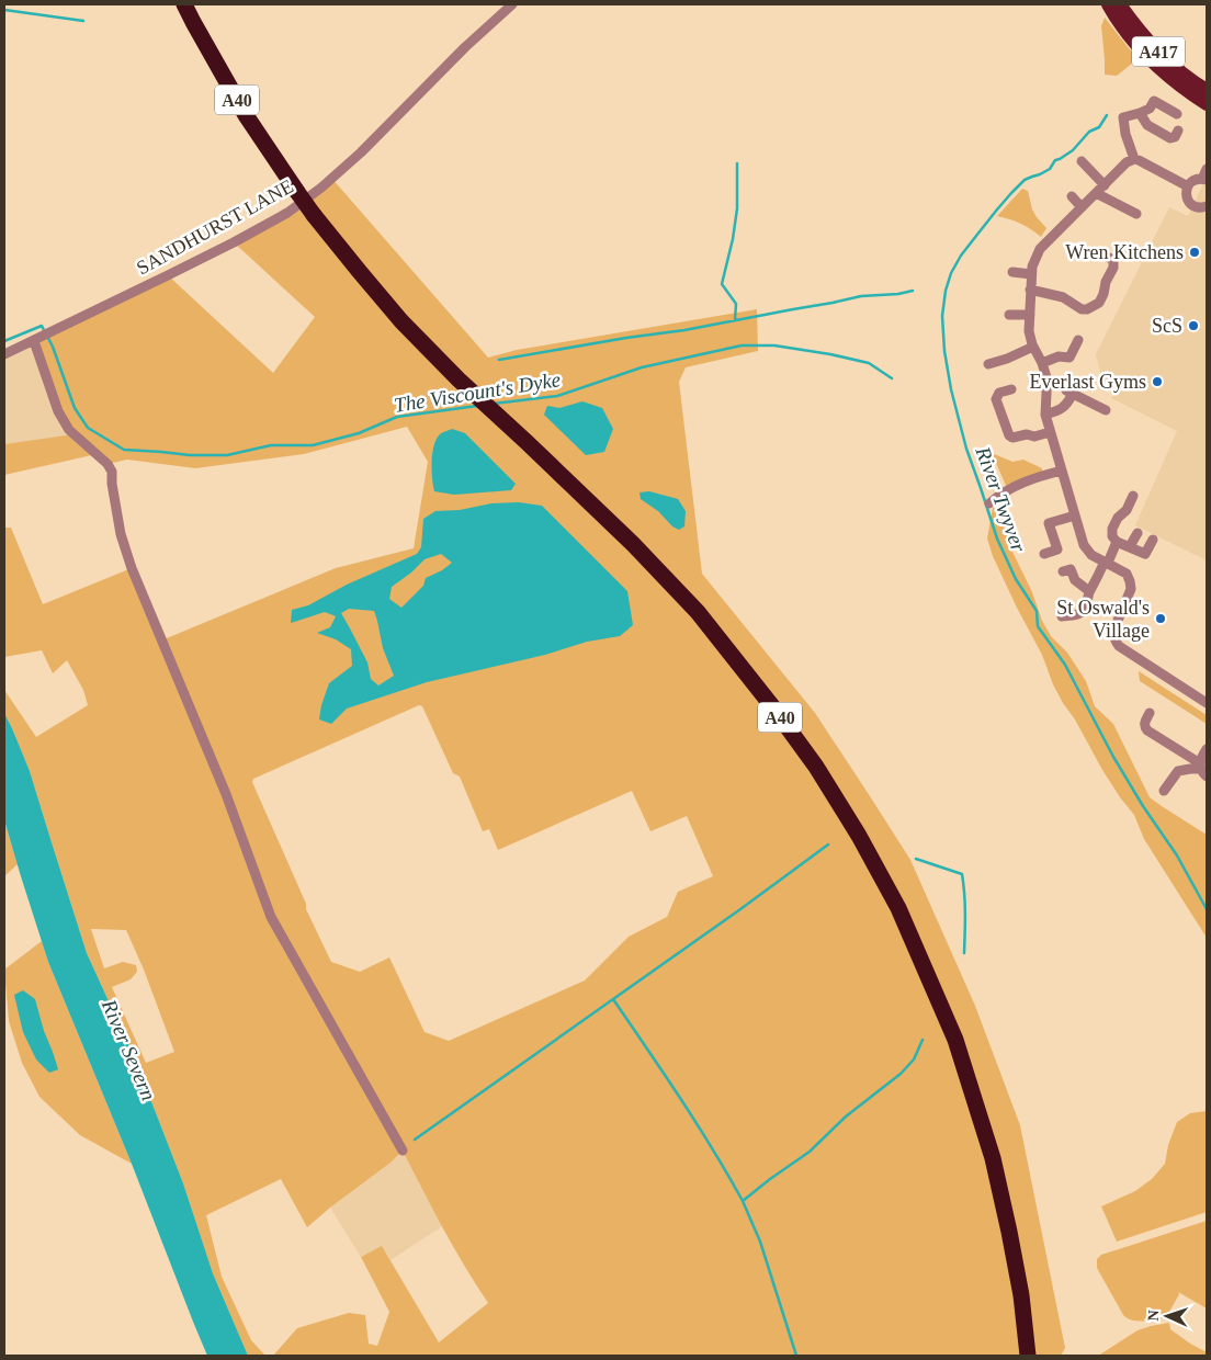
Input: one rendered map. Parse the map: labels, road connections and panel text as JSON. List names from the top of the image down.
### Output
{
  "streets": {
    "highway": ["A40"],
    "main road": ["A417"],
    "street": ["SANDHURST LANE"]
  },
  "water": ["The Viscount's Dyke", "River Twyver", "River Severn"],
  "places": [
    "Wren Kitchens",
    "ScS",
    "Everlast Gyms",
    "St Oswald's Village"
  ],
  "north": "left"
}
